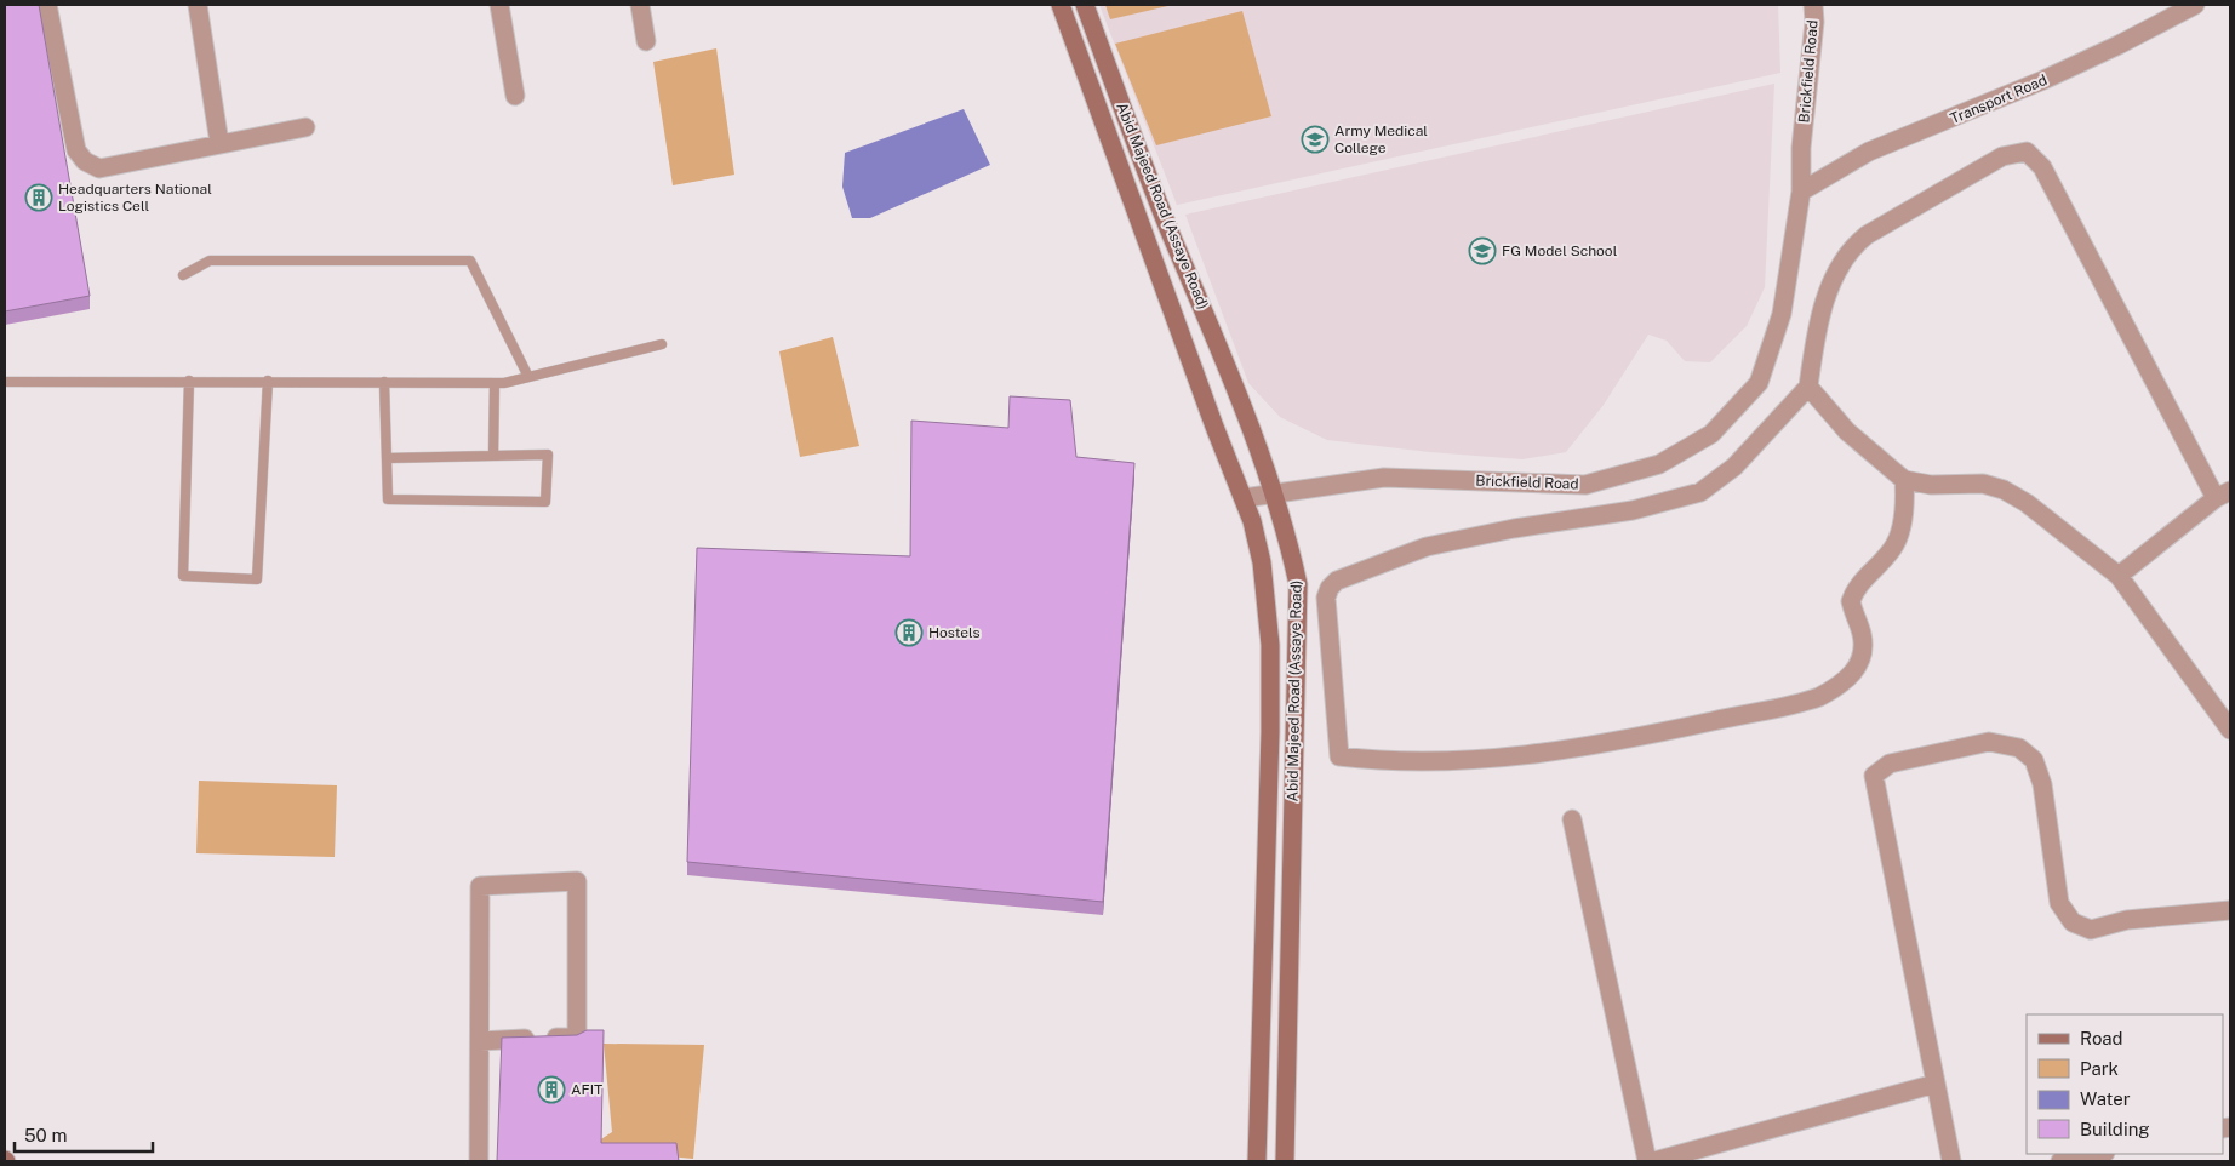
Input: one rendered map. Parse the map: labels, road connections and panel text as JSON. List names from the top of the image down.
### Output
{
  "streets": {
    "main road": ["Abid Majeed Road (Assaye Road)"],
    "street": ["Brickfield Road", "Transport Road"]
  },
  "crossings": [
    ["Brickfield Road", "Transport Road"],
    ["Brickfield Road", "Abid Majeed Road (Assaye Road)"]
  ],
  "places": {
    "school or university": ["Army Medical College", "FG Model School"],
    "building": ["Headquarters National Logistics Cell", "Hostels", "AFIT"]
  },
  "legend": [
    "Road",
    "Park",
    "Water",
    "Building"
  ],
  "scale_bar": "50 m"
}
